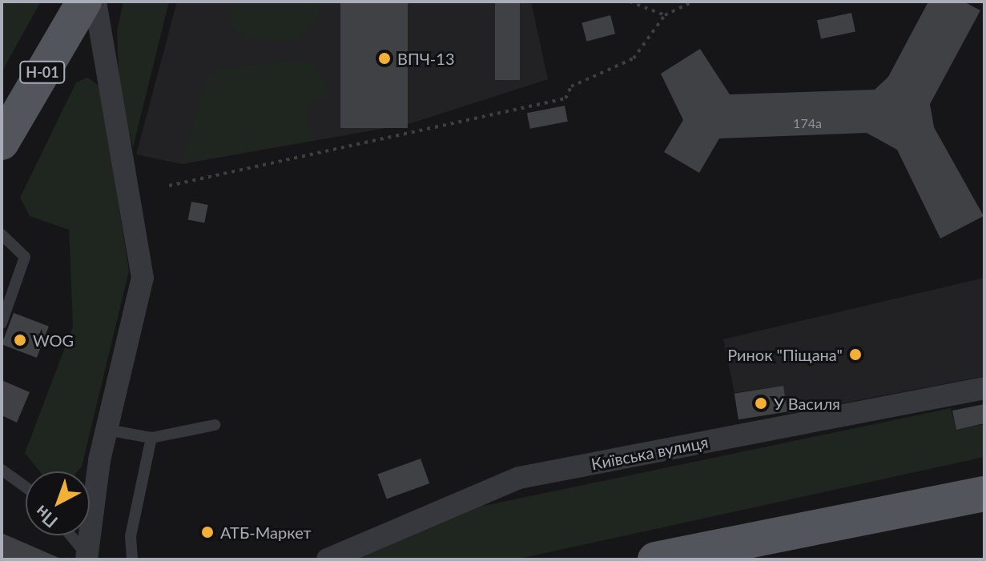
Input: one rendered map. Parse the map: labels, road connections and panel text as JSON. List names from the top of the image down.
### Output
{
  "streets": {
    "main road": ["Н-01"],
    "street": ["Київська вулиця"]
  },
  "places": [
    "ВПЧ-13",
    "WOG",
    "Ринок \"Піщана\"",
    "У Василя",
    "АТБ-Маркет"
  ],
  "house_numbers": ["174а"],
  "north": "bottom left"
}
